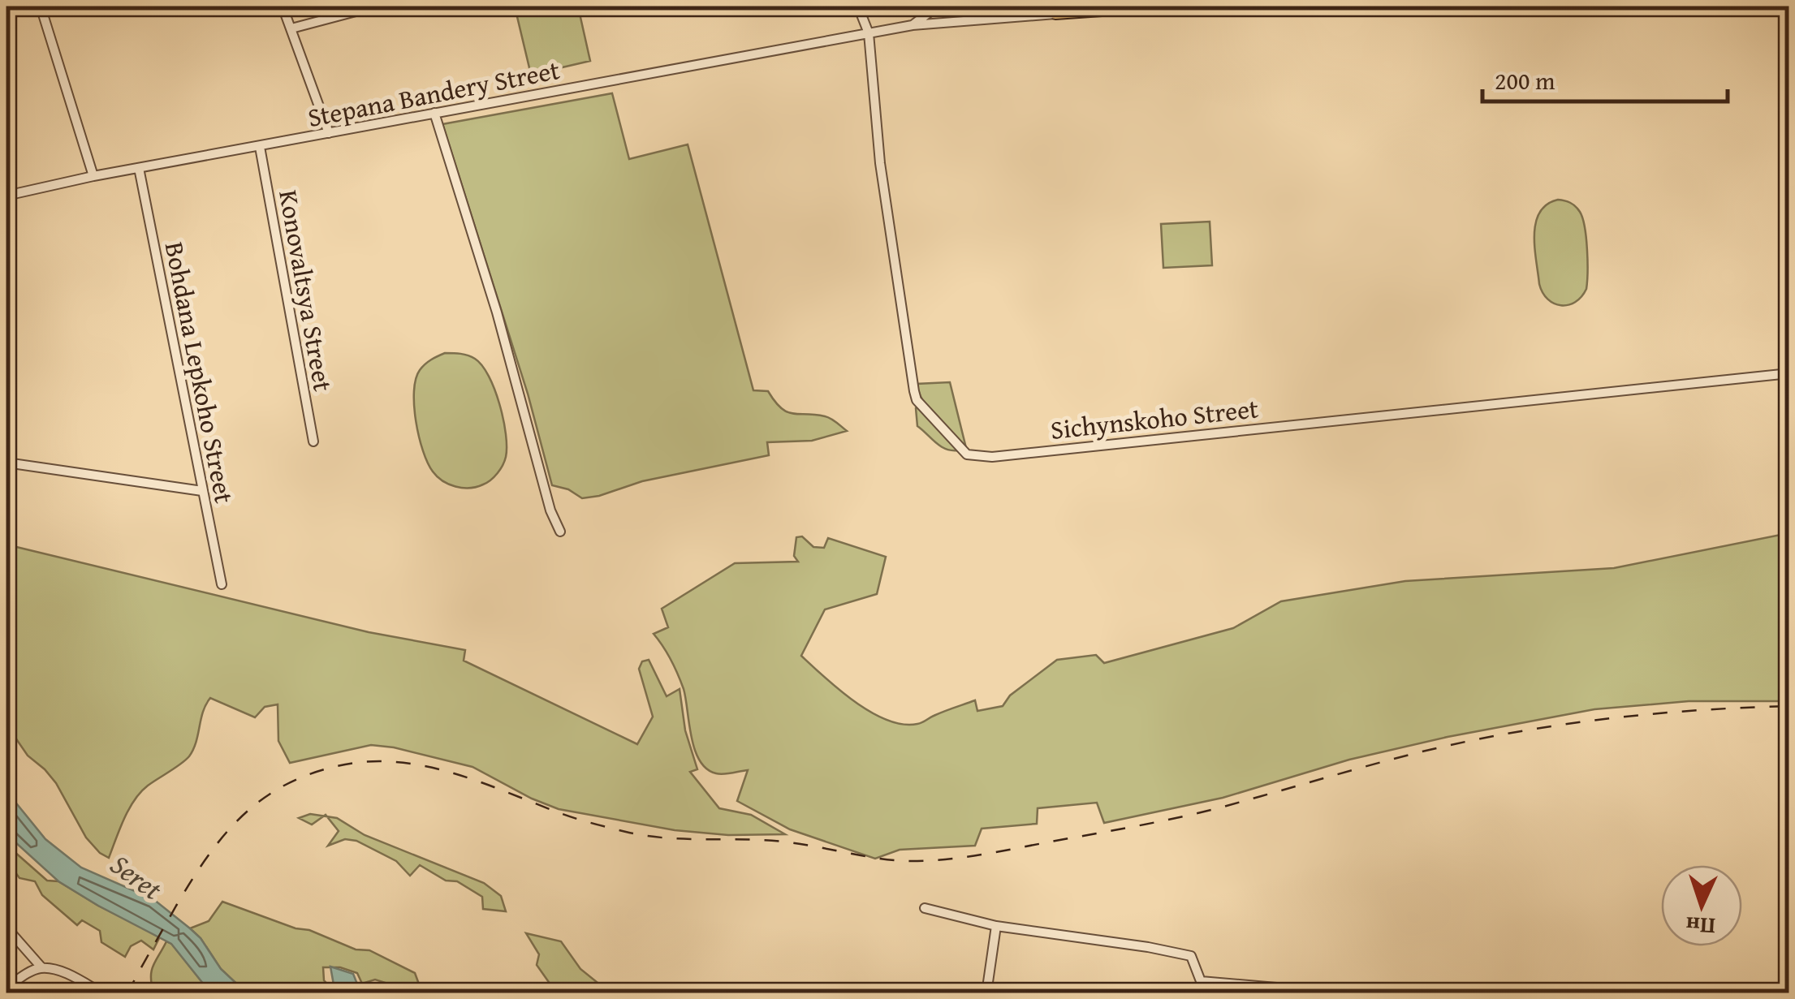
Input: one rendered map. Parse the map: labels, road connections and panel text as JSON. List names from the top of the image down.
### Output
{
  "streets": {
    "street": [
      "Stepana Bandery Street",
      "Konovaltsya Street",
      "Bohdana Lepkoho Street",
      "Sichynskoho Street"
    ]
  },
  "crossings": [
    ["Stepana Bandery Street", "Konovaltsya Street"],
    ["Stepana Bandery Street", "Bohdana Lepkoho Street"],
    ["Stepana Bandery Street", "Sichynskoho Street"]
  ],
  "water": ["Seret"],
  "scale_bar": "200 m",
  "north": "bottom"
}
